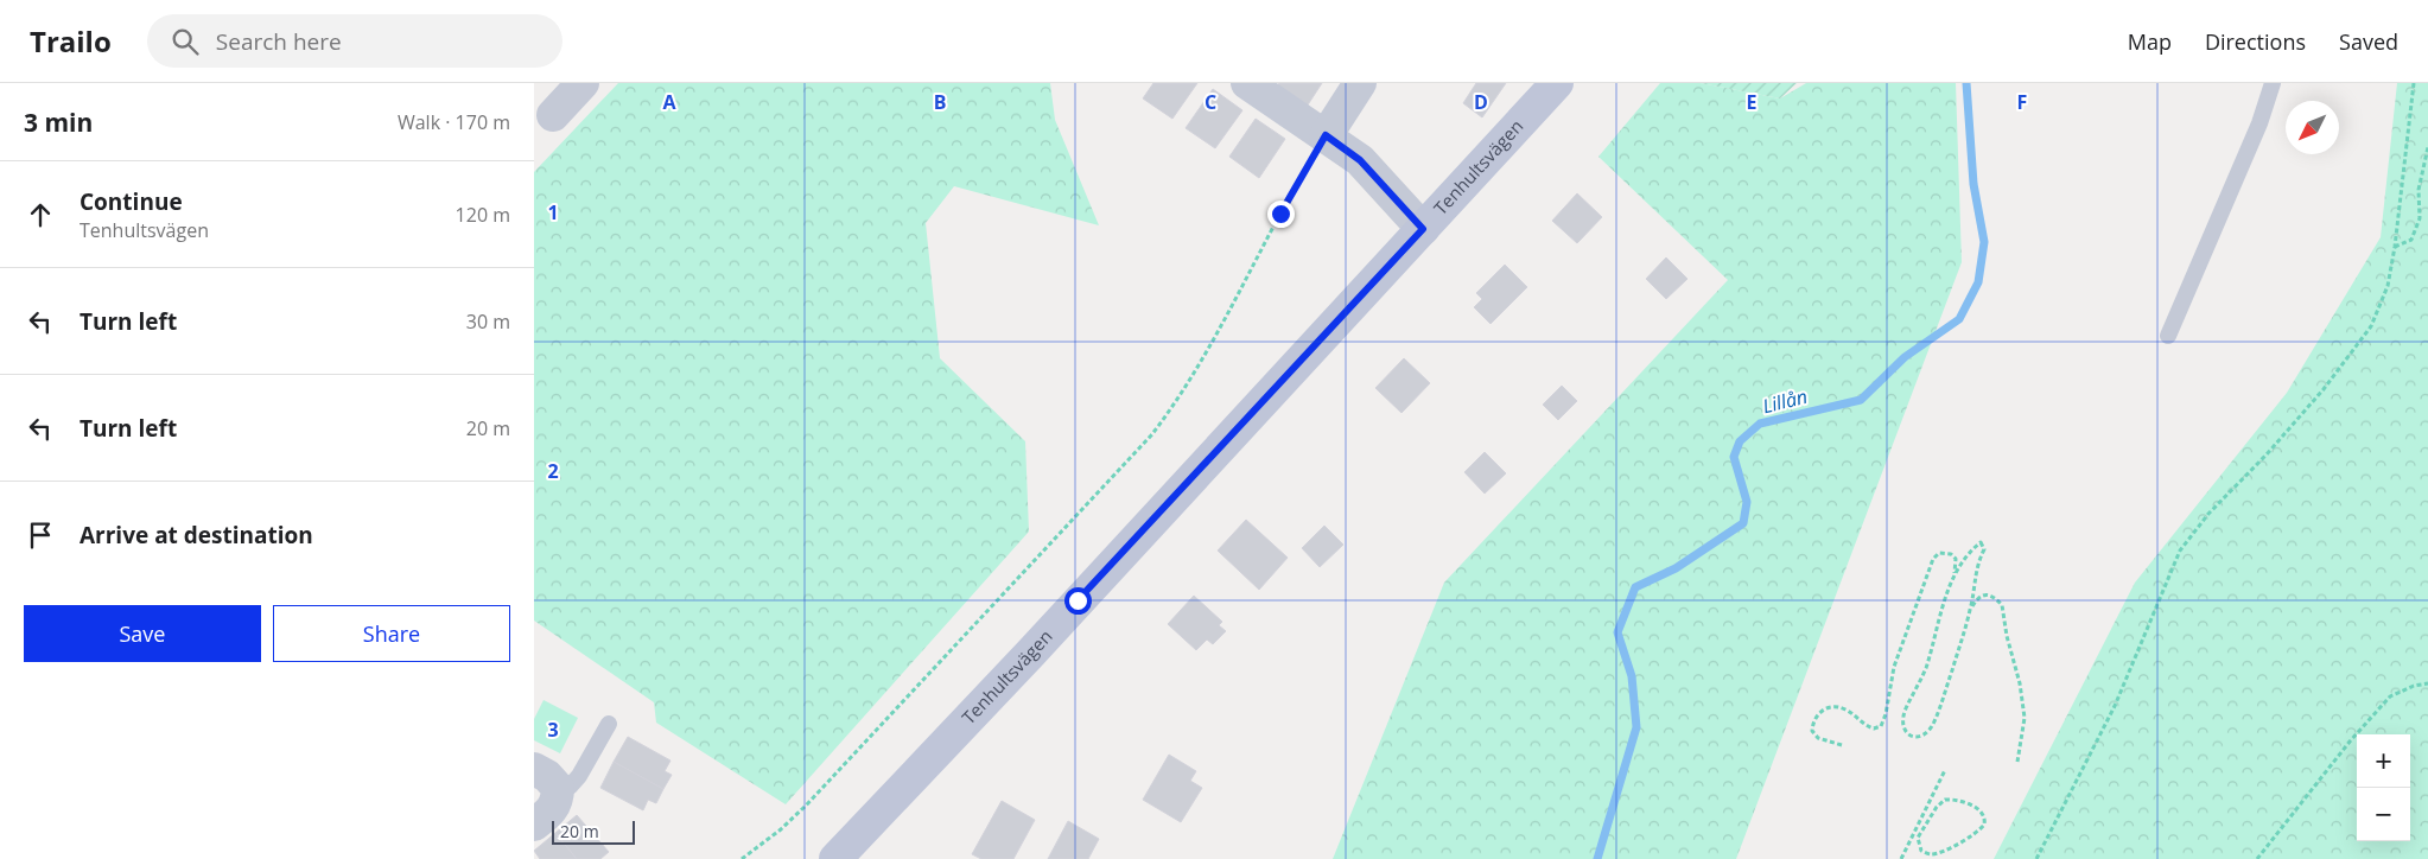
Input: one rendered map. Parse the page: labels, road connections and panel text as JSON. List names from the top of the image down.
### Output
{
  "streets": {
    "street": ["Tenhultsvägen"]
  },
  "water": ["Lillån"],
  "scale_bar": "20 m",
  "north": "bottom left",
  "page": {
    "header": "Trailo",
    "search": "Search here",
    "nav": ["Map", "Directions", "Saved"],
    "heading": ["3 min", "Walk · 170 m"],
    "list": [
      ["Continue", "Tenhultsvägen", "120 m"],
      ["Turn left", "30 m"],
      ["Turn left", "20 m"],
      "Arrive at destination"
    ],
    "buttons": ["Save", "Share"],
    "map_buttons": ["+", "−"],
    "scale": "20 m"
  },
  "grid": {
    "columns": [
      "A",
      "B",
      "C",
      "D",
      "E",
      "F"
    ],
    "rows": ["1", "2", "3"]
  }
}
